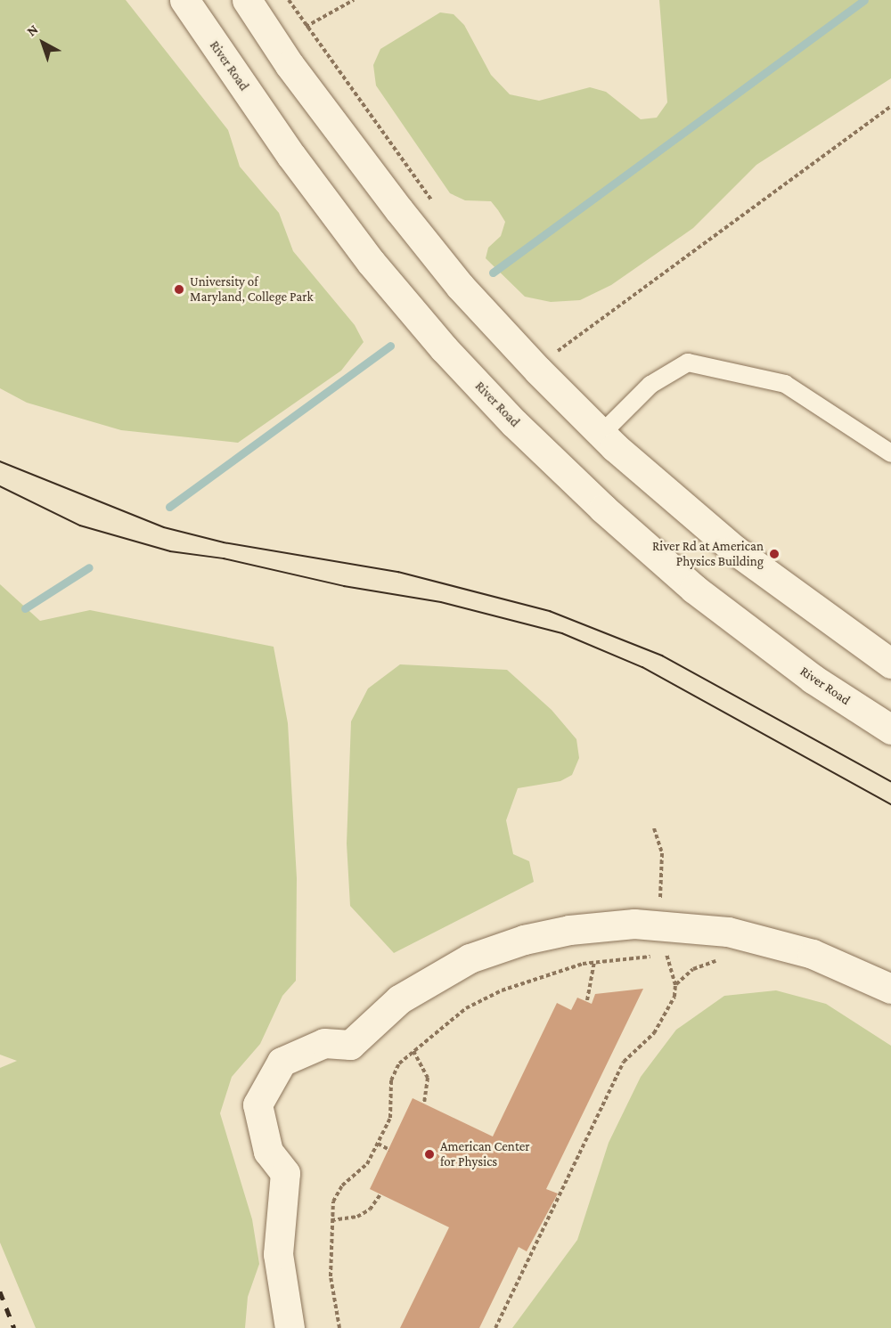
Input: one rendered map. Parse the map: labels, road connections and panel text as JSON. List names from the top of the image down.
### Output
{
  "streets": {
    "street": ["River Road"]
  },
  "places": ["University of Maryland, College Park", "River Rd at American Physics Building", "American Center for Physics"],
  "north": "top left"
}
